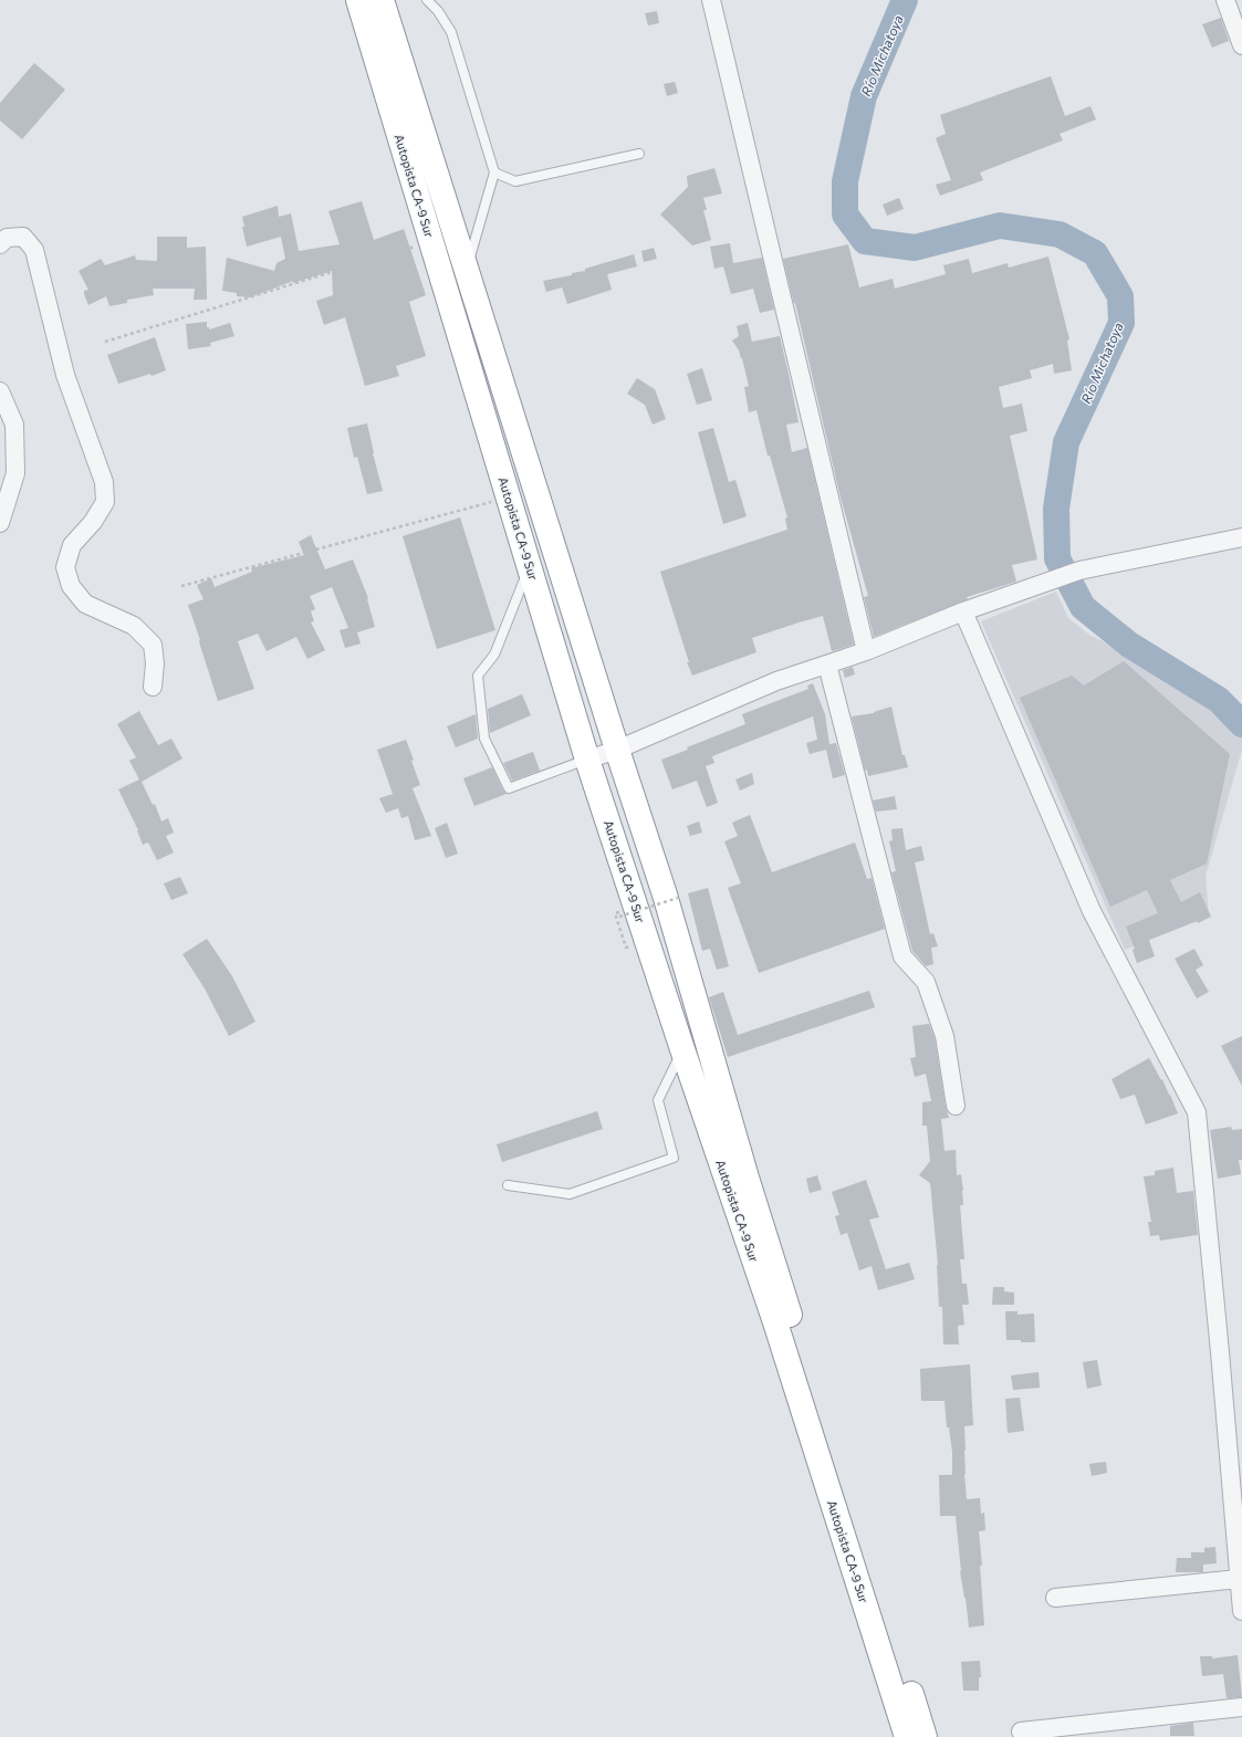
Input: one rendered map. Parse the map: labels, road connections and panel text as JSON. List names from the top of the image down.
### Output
{
  "streets": {
    "highway": ["Autopista CA-9 Sur"]
  },
  "water": ["Río Michatoya"]
}
